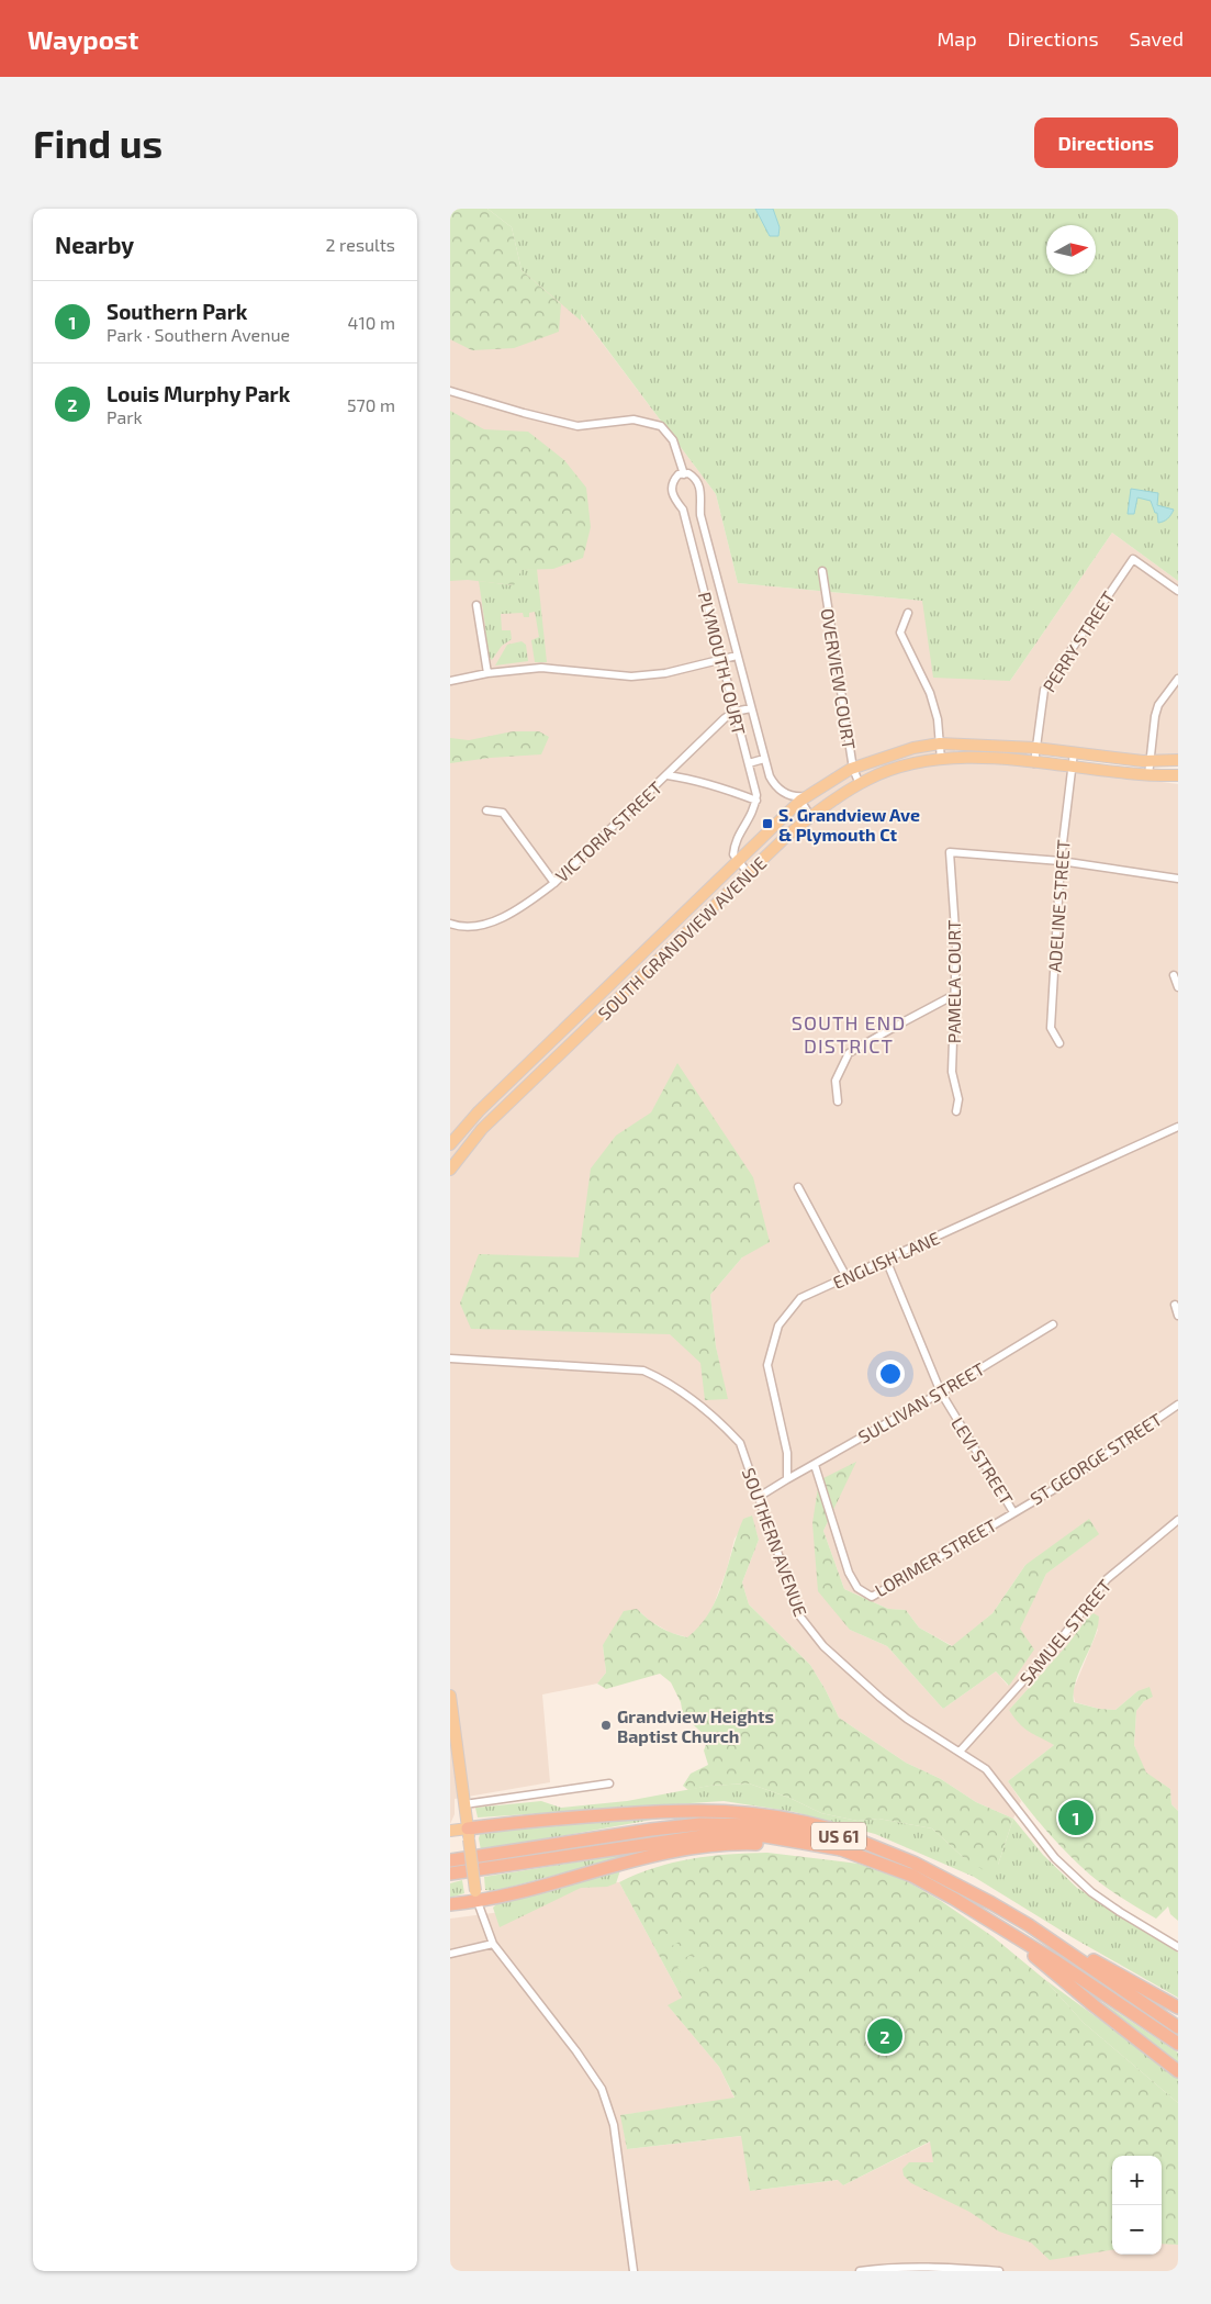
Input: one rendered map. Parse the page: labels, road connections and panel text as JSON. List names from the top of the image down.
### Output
{
  "streets": {
    "highway": ["US 61"],
    "main road": ["SOUTH GRANDVIEW AVENUE"],
    "street": [
      "PERRY STREET",
      "PLYMOUTH COURT",
      "OVERVIEW COURT",
      "VICTORIA STREET",
      "ADELINE STREET",
      "PAMELA COURT",
      "ENGLISH LANE",
      "SULLIVAN STREET",
      "ST GEORGE STREET",
      "LEVI STREET",
      "SOUTHERN AVENUE",
      "LORIMER STREET",
      "SAMUEL STREET"
    ]
  },
  "crossings": [
    ["PERRY STREET", "SOUTH GRANDVIEW AVENUE"],
    ["PLYMOUTH COURT", "VICTORIA STREET"],
    ["PLYMOUTH COURT", "SOUTH GRANDVIEW AVENUE"],
    ["OVERVIEW COURT", "SOUTH GRANDVIEW AVENUE"],
    ["ADELINE STREET", "SOUTH GRANDVIEW AVENUE"],
    ["ADELINE STREET", "PAMELA COURT"],
    ["ENGLISH LANE", "SULLIVAN STREET"],
    ["ENGLISH LANE", "LEVI STREET"],
    ["SULLIVAN STREET", "LEVI STREET"],
    ["SULLIVAN STREET", "LORIMER STREET"],
    ["ST GEORGE STREET", "LEVI STREET"],
    ["ST GEORGE STREET", "LORIMER STREET"],
    ["LEVI STREET", "LORIMER STREET"],
    ["SOUTHERN AVENUE", "SAMUEL STREET"]
  ],
  "districts": ["SOUTH END DISTRICT"],
  "places": {
    "transit": ["S. Grandview Ave & Plymouth Ct"],
    "other": ["Grandview Heights Baptist Church"]
  },
  "north": "right",
  "page": {
    "header": "Waypost",
    "nav": ["Map", "Directions", "Saved"],
    "buttons": "Directions",
    "title": "Find us",
    "heading": ["Nearby", "2 results"],
    "list": [
      {
        "mark": "1",
        "name": "Southern Park",
        "note": "Park · Southern Avenue",
        "value": "410 m"
      },
      {
        "mark": "2",
        "name": "Louis Murphy Park",
        "note": "Park",
        "value": "570 m"
      }
    ],
    "pins": ["1", "2"],
    "map_buttons": ["+", "−"]
  }
}
